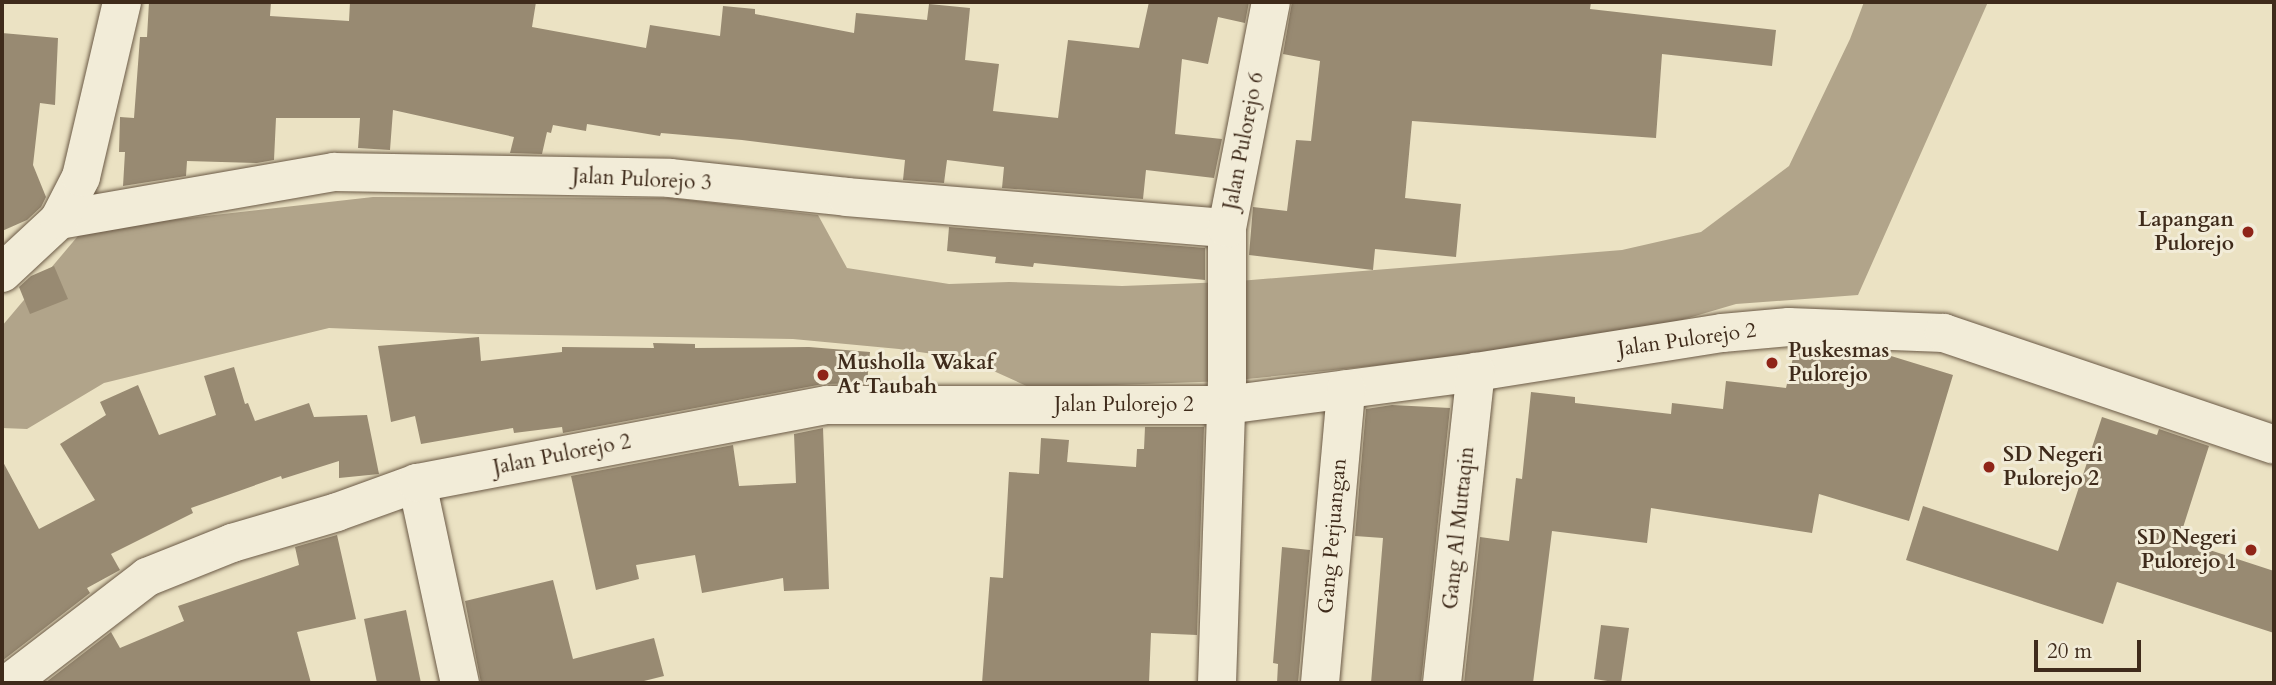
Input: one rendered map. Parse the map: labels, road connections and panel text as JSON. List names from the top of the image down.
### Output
{
  "streets": {
    "street": [
      "Jalan Pulorejo 6",
      "Jalan Pulorejo 3",
      "Jalan Pulorejo 2",
      "Gang Al Muttaqin",
      "Gang Perjuangan"
    ]
  },
  "crossings": [
    ["Jalan Pulorejo 6", "Jalan Pulorejo 3"],
    ["Jalan Pulorejo 6", "Jalan Pulorejo 2"],
    ["Jalan Pulorejo 2", "Gang Al Muttaqin"],
    ["Jalan Pulorejo 2", "Gang Perjuangan"]
  ],
  "places": [
    "Lapangan Pulorejo",
    "Puskesmas Pulorejo",
    "Musholla Wakaf At Taubah",
    "SD Negeri Pulorejo 2",
    "SD Negeri Pulorejo 1"
  ],
  "scale_bar": "20 m"
}
